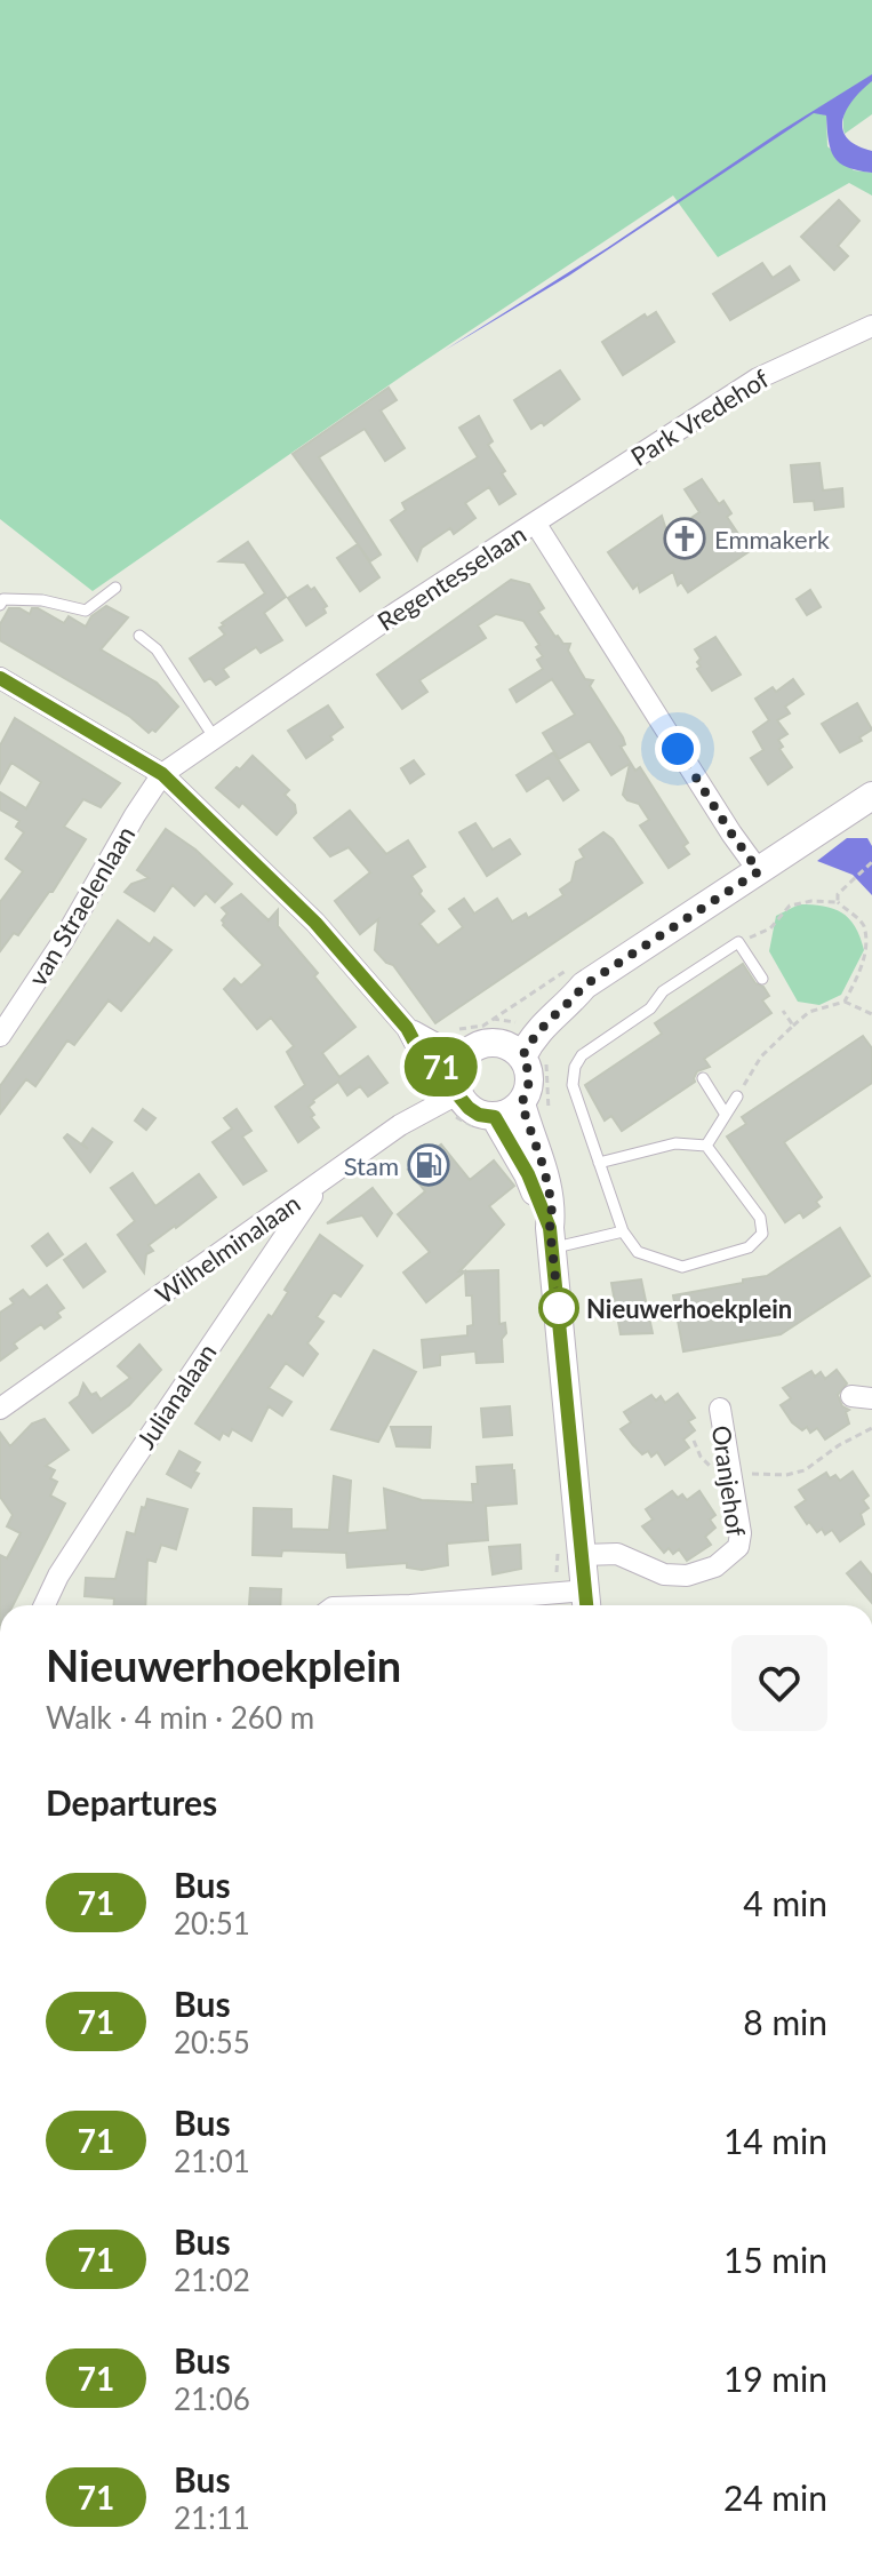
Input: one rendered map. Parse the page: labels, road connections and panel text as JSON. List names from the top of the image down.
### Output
{
  "streets": {
    "street": [
      "Park Vredehof",
      "Regentesselaan",
      "van Straelenlaan",
      "Wilhelminalaan",
      "Julianalaan",
      "Oranjehof"
    ]
  },
  "crossings": [
    ["Park Vredehof", "Regentesselaan"],
    ["Regentesselaan", "van Straelenlaan"],
    ["Wilhelminalaan", "Julianalaan"]
  ],
  "places": {
    "church": ["Emmakerk"],
    "fuel station": ["Stam"],
    "other": ["Nieuwerhoekplein"]
  },
  "lines": ["bus line 71"],
  "page": {
    "on_map": "71",
    "heading": [
      ["Nieuwerhoekplein", "Walk · 4 min · 260 m"],
      "Departures"
    ],
    "list": [
      {
        "mark": "71",
        "name": "Bus",
        "note": "20:51",
        "value": "4 min"
      },
      {
        "mark": "71",
        "name": "Bus",
        "note": "20:55",
        "value": "8 min"
      },
      {
        "mark": "71",
        "name": "Bus",
        "note": "21:01",
        "value": "14 min"
      },
      {
        "mark": "71",
        "name": "Bus",
        "note": "21:02",
        "value": "15 min"
      },
      {
        "mark": "71",
        "name": "Bus",
        "note": "21:06",
        "value": "19 min"
      },
      {
        "mark": "71",
        "name": "Bus",
        "note": "21:11",
        "value": "24 min"
      }
    ]
  }
}
